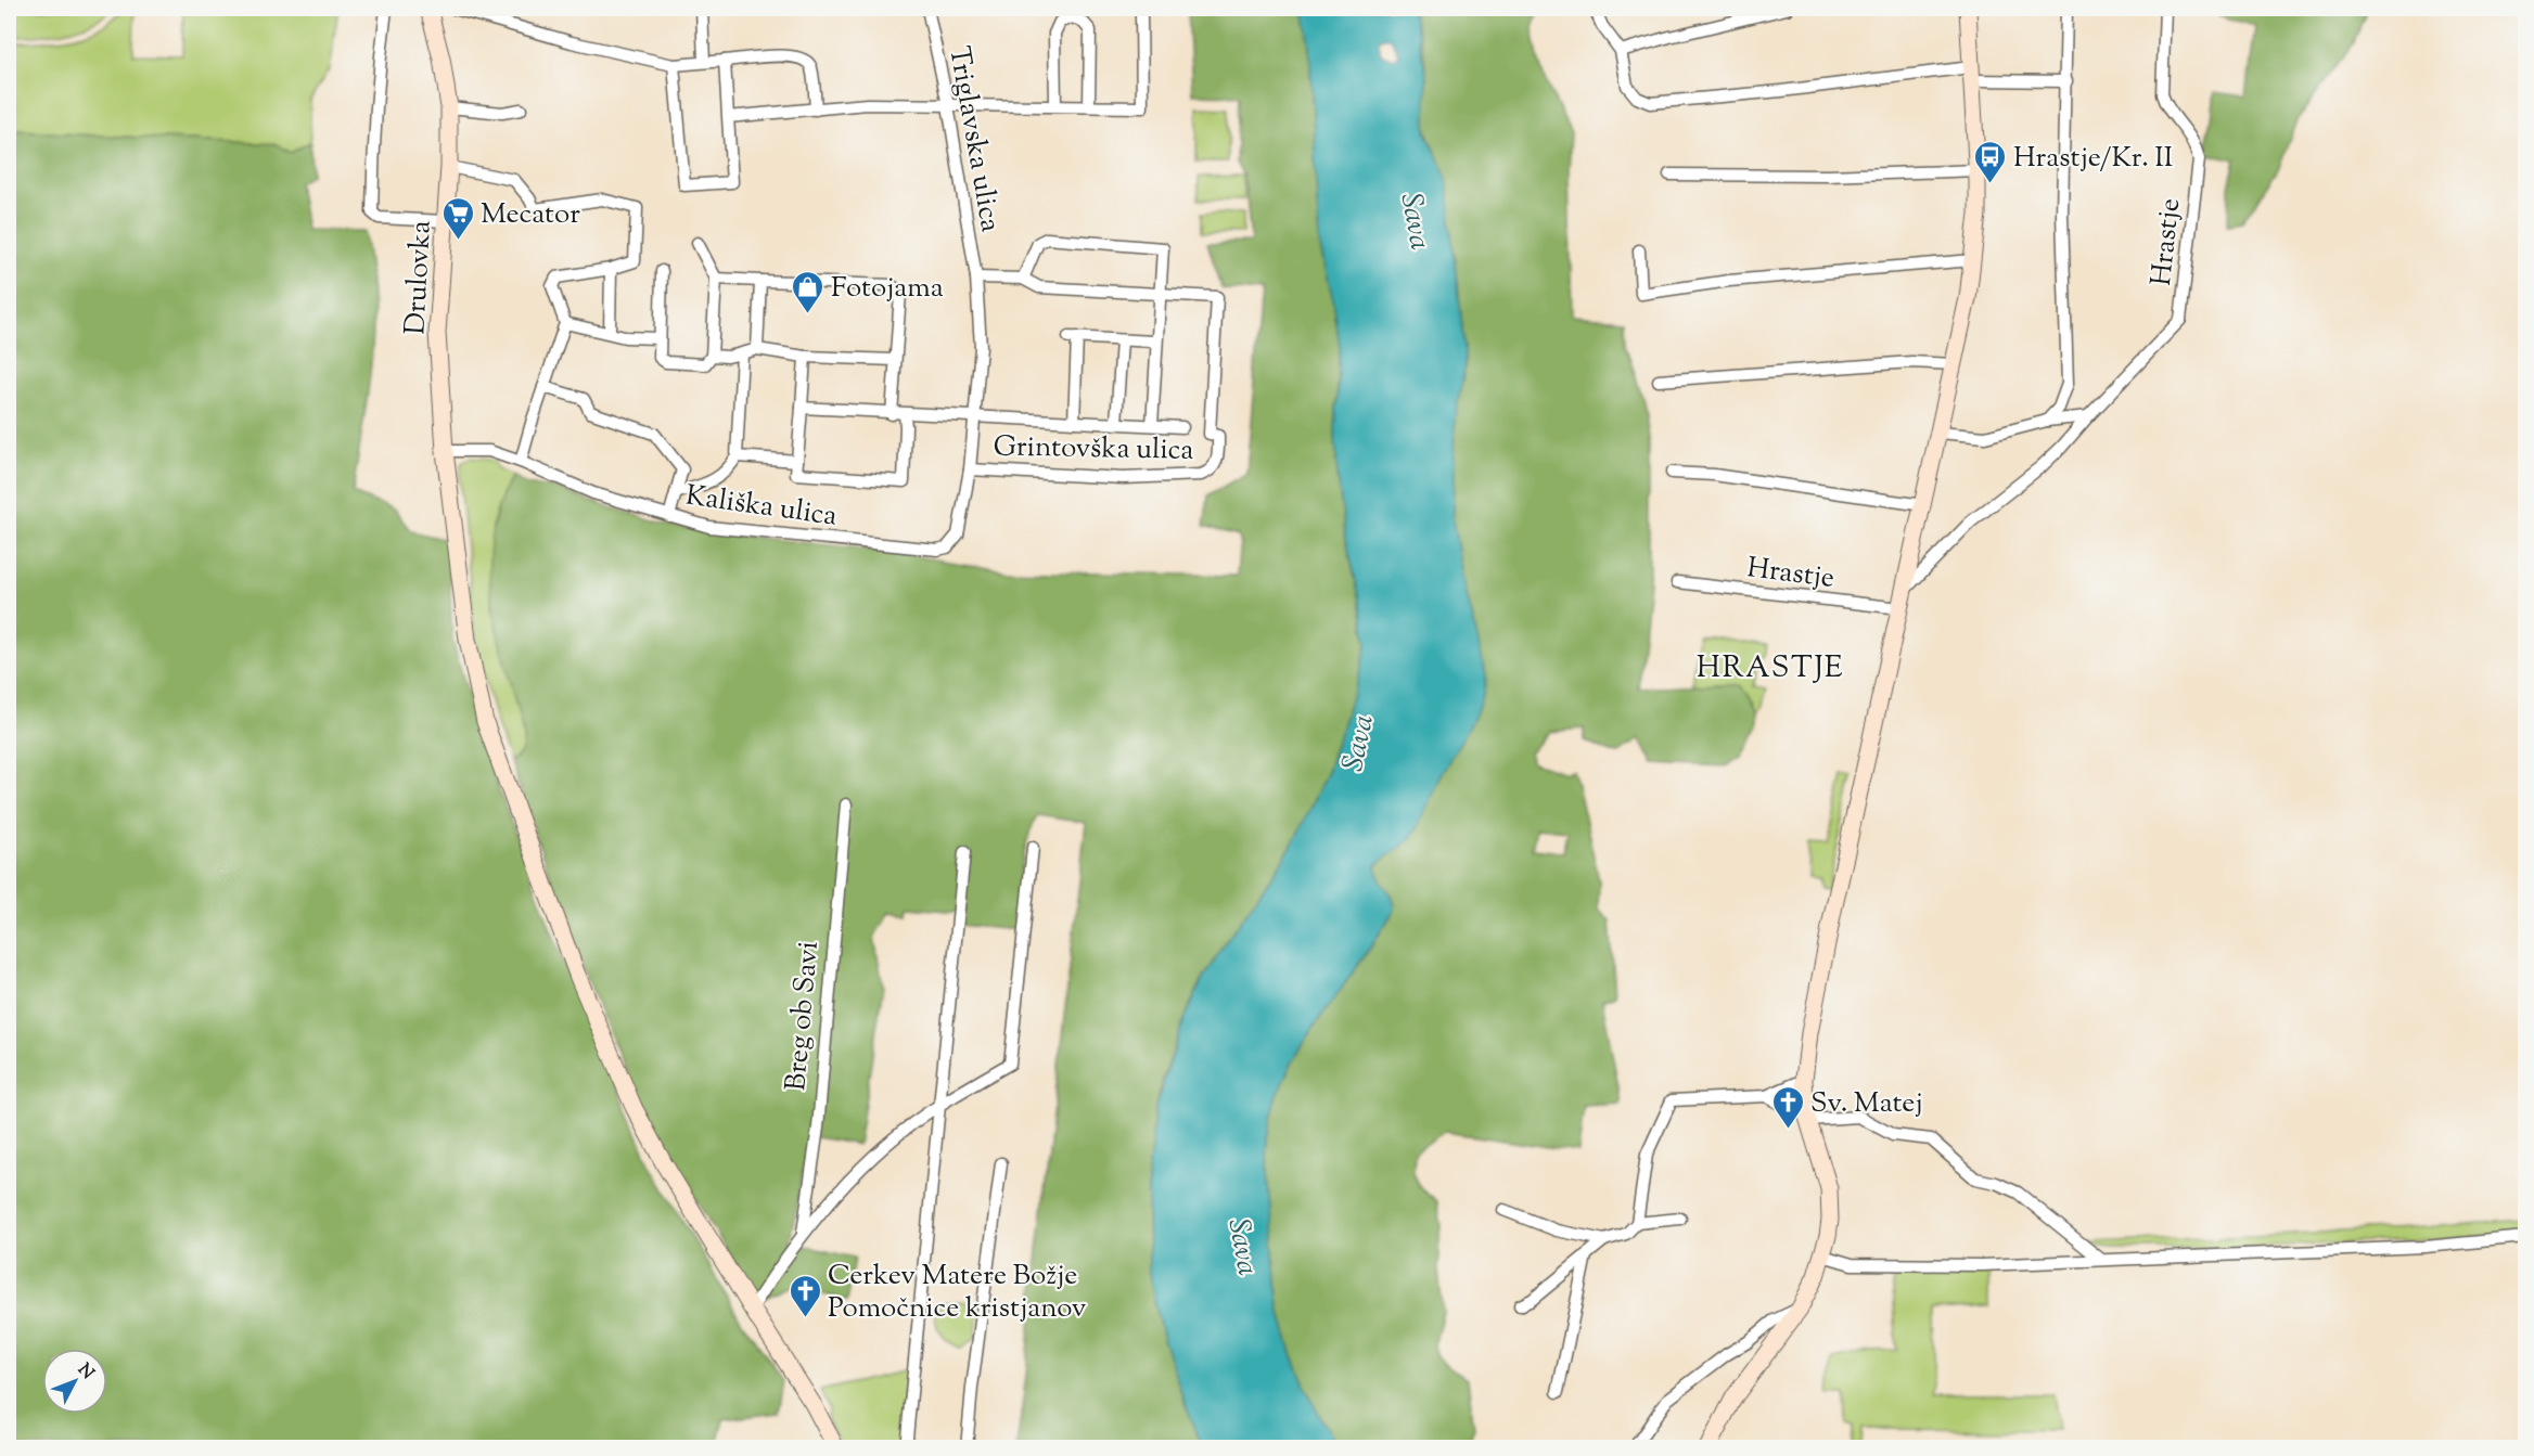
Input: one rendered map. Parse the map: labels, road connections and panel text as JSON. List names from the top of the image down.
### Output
{
  "streets": {
    "street": [
      "Triglavska ulica",
      "Hrastje",
      "Drulovka",
      "Grintovška ulica",
      "Kališka ulica",
      "Breg ob Savi"
    ]
  },
  "crossings": [
    ["Triglavska ulica", "Grintovška ulica"],
    ["Triglavska ulica", "Kališka ulica"],
    ["Drulovka", "Kališka ulica"],
    ["Drulovka", "Breg ob Savi"],
    ["Grintovška ulica", "Kališka ulica"]
  ],
  "districts": ["HRASTJE"],
  "water": ["Sava"],
  "places": {
    "bus stop": ["Hrastje/Kr. II"],
    "supermarket": ["Mecator"],
    "shop": ["Fotojama"],
    "church": ["Sv. Matej", "Cerkev Matere Božje Pomočnice kristjanov"]
  },
  "north": "top right"
}
